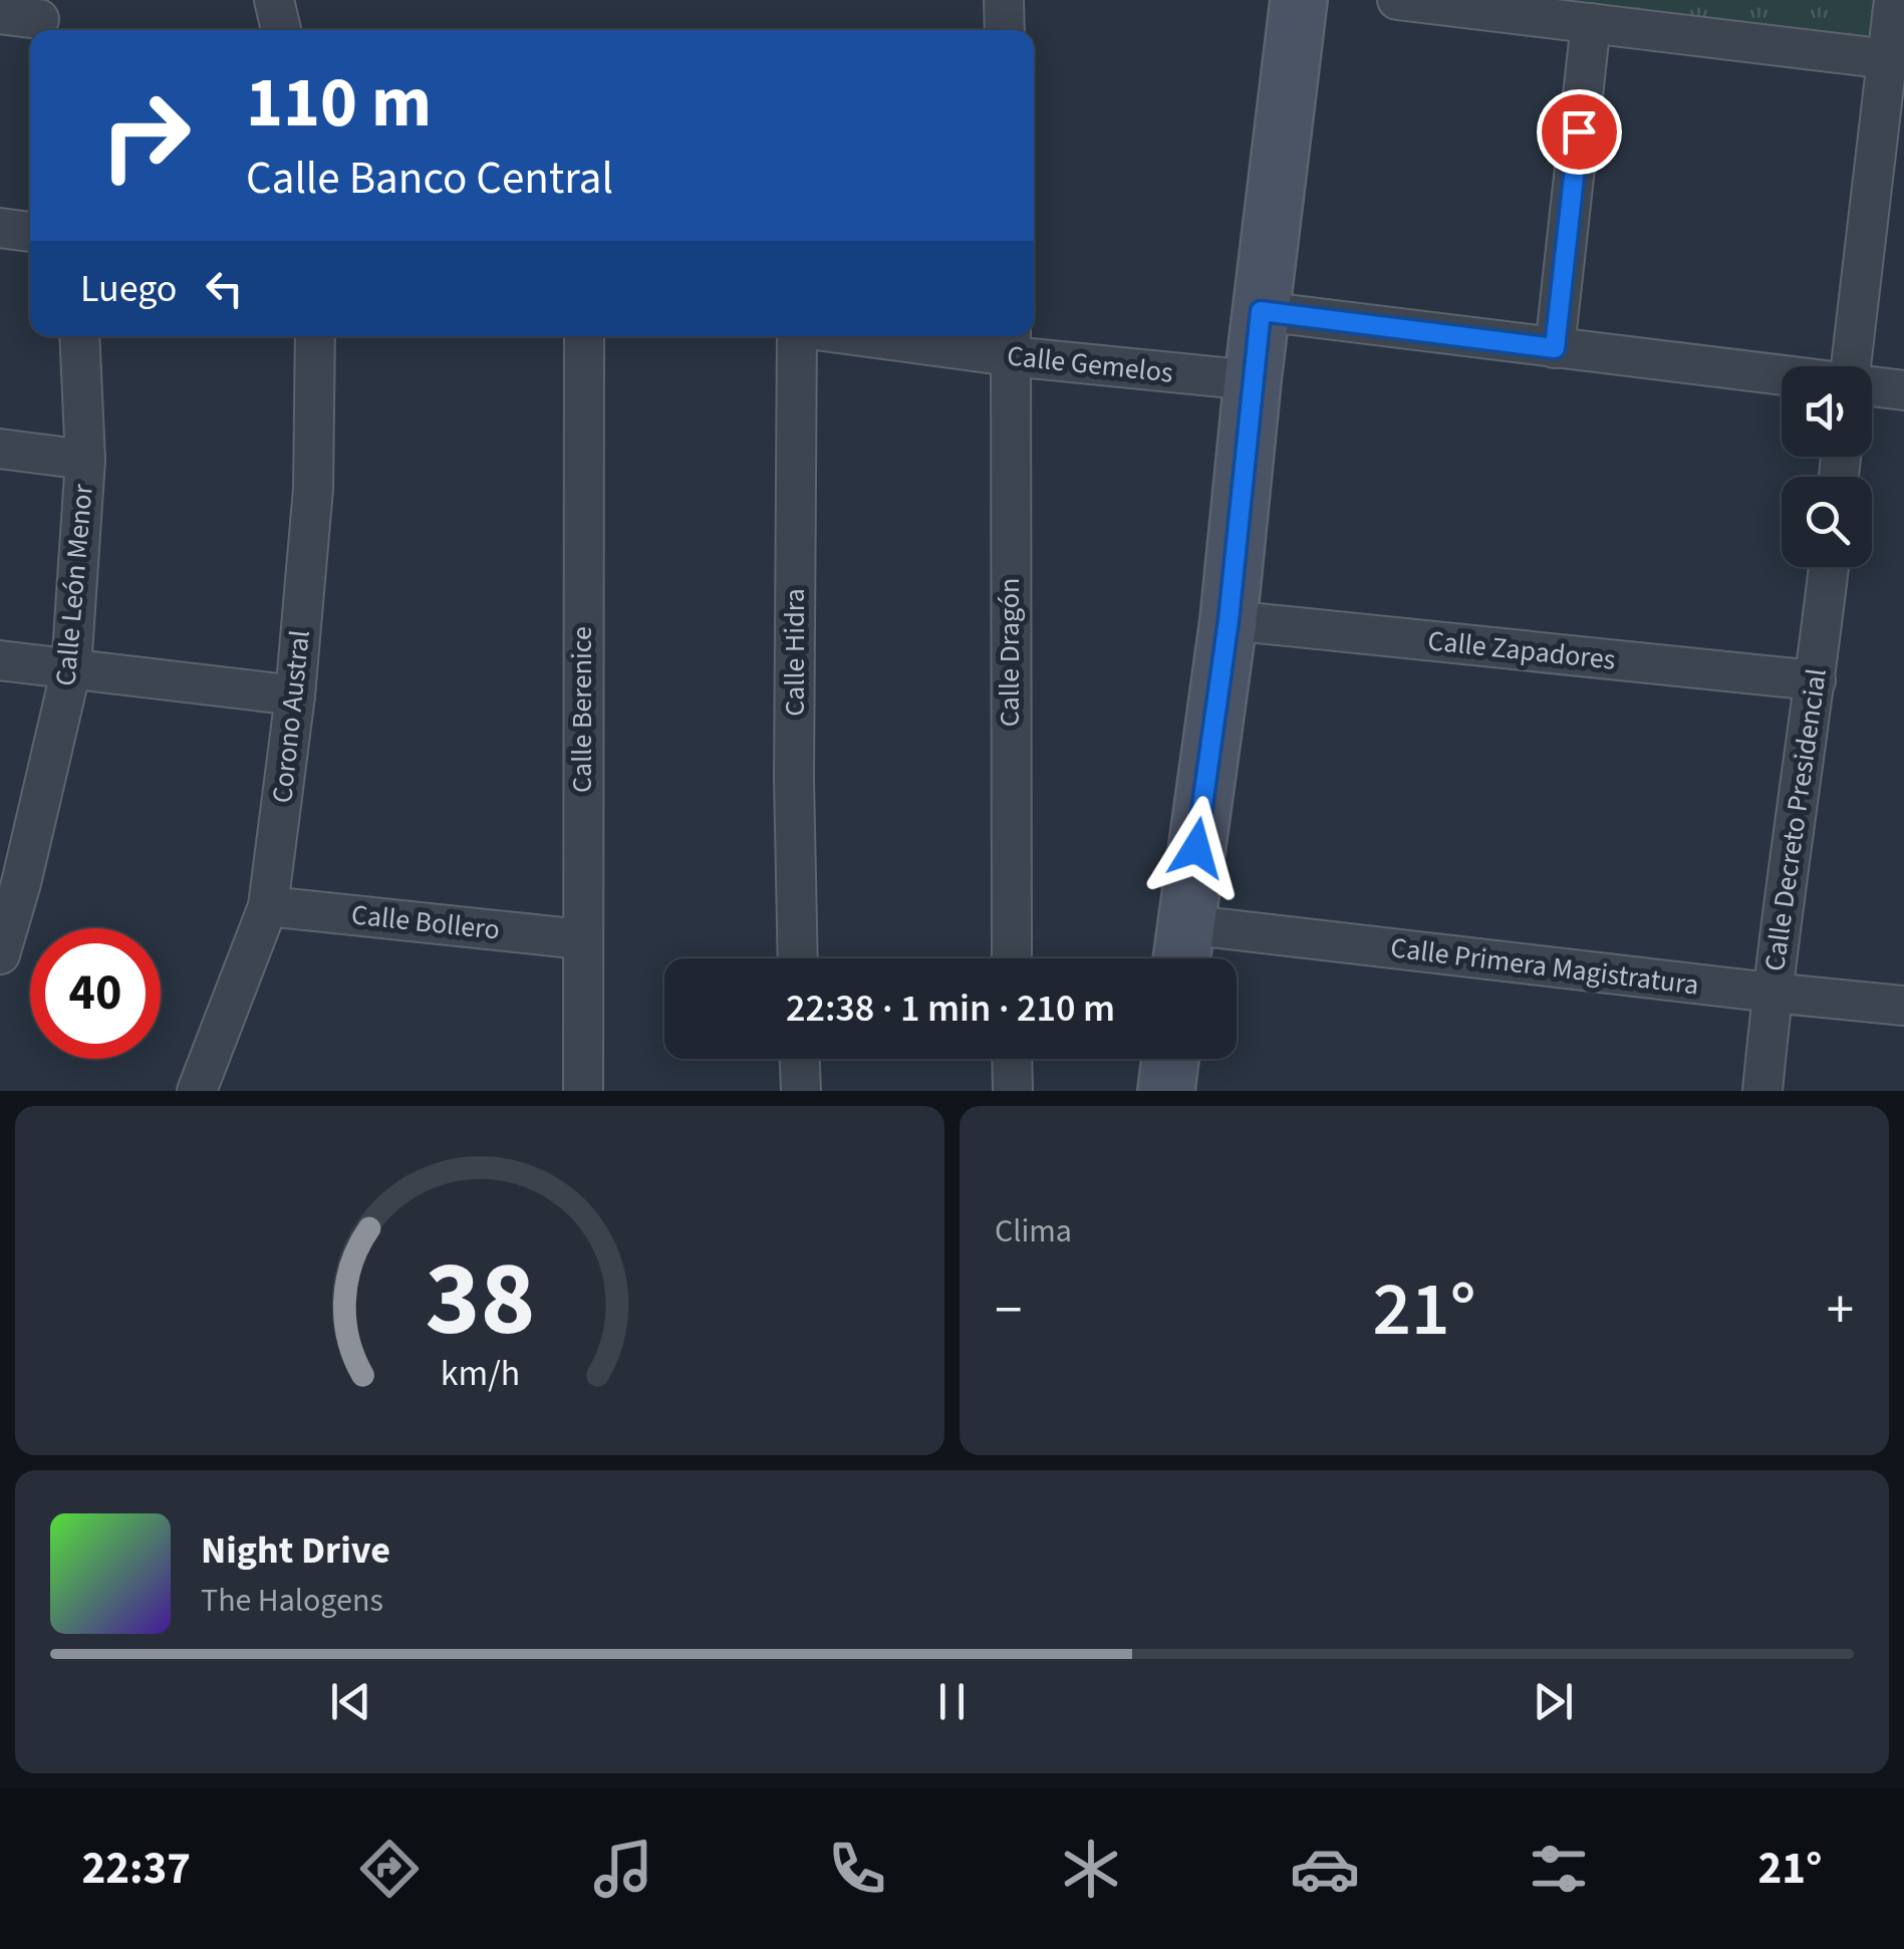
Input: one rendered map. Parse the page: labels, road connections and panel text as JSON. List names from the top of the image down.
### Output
{
  "streets": {
    "street": [
      "Calle Gemelos",
      "Calle León Menor",
      "Calle Zapadores",
      "Calle Hidra",
      "Calle Dragón",
      "Calle Berenice",
      "Corono Austral",
      "Calle Decreto Presidencial",
      "Calle Bollero",
      "Calle Primera Magistratura"
    ]
  },
  "crossings": [
    ["Calle Gemelos", "Calle Dragón"],
    ["Calle Zapadores", "Calle Decreto Presidencial"],
    ["Calle Berenice", "Calle Bollero"],
    ["Corono Austral", "Calle Bollero"],
    ["Calle Decreto Presidencial", "Calle Primera Magistratura"]
  ],
  "page": {
    "turn": ["110 m", "Calle Banco Central"],
    "then": "Luego",
    "limit": "40",
    "trip": "22:38 · 1 min · 210 m",
    "tile": "Clima",
    "heat": ["−", "21°", "+"],
    "song": ["Night Drive", "The Halogens"],
    "tabs": ["22:37", "21°"],
    "gauge": ["38", "km/h"]
  }
}
